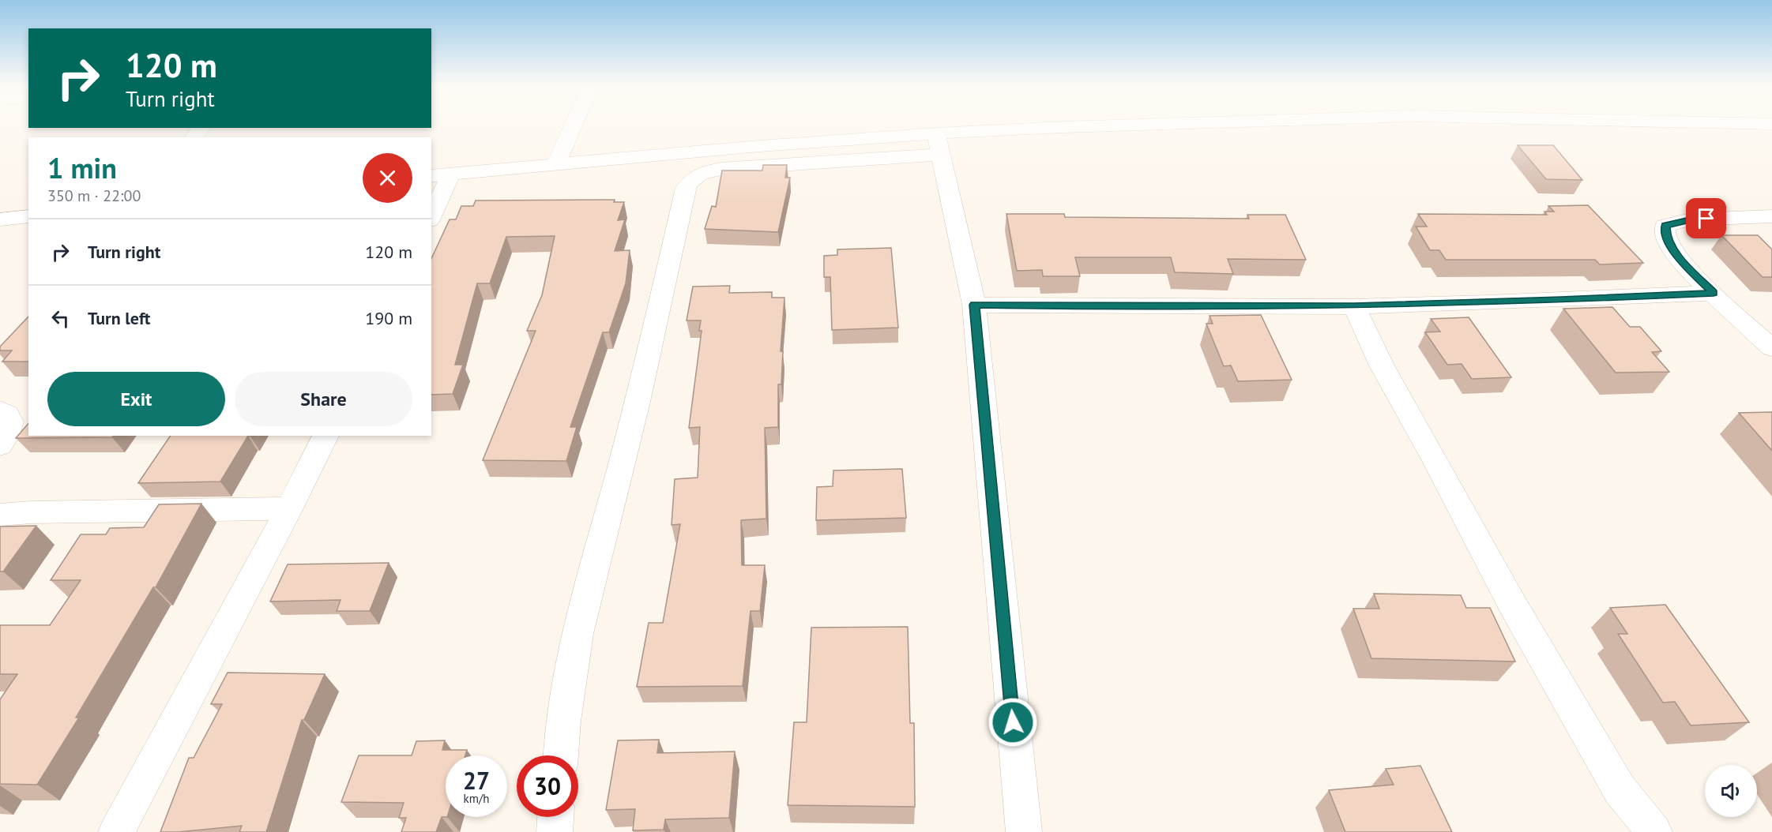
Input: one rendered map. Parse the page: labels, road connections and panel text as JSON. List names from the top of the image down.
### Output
{
  "page": {
    "turn": ["120 m", "Turn right"],
    "heading": ["1 min", "350 m · 22:00"],
    "list": [
      {
        "name": "Turn right",
        "value": "120 m"
      },
      {
        "name": "Turn left",
        "value": "190 m"
      }
    ],
    "buttons": ["Exit", "Share"],
    "speed": "27 km/h",
    "limit": "30"
  }
}
